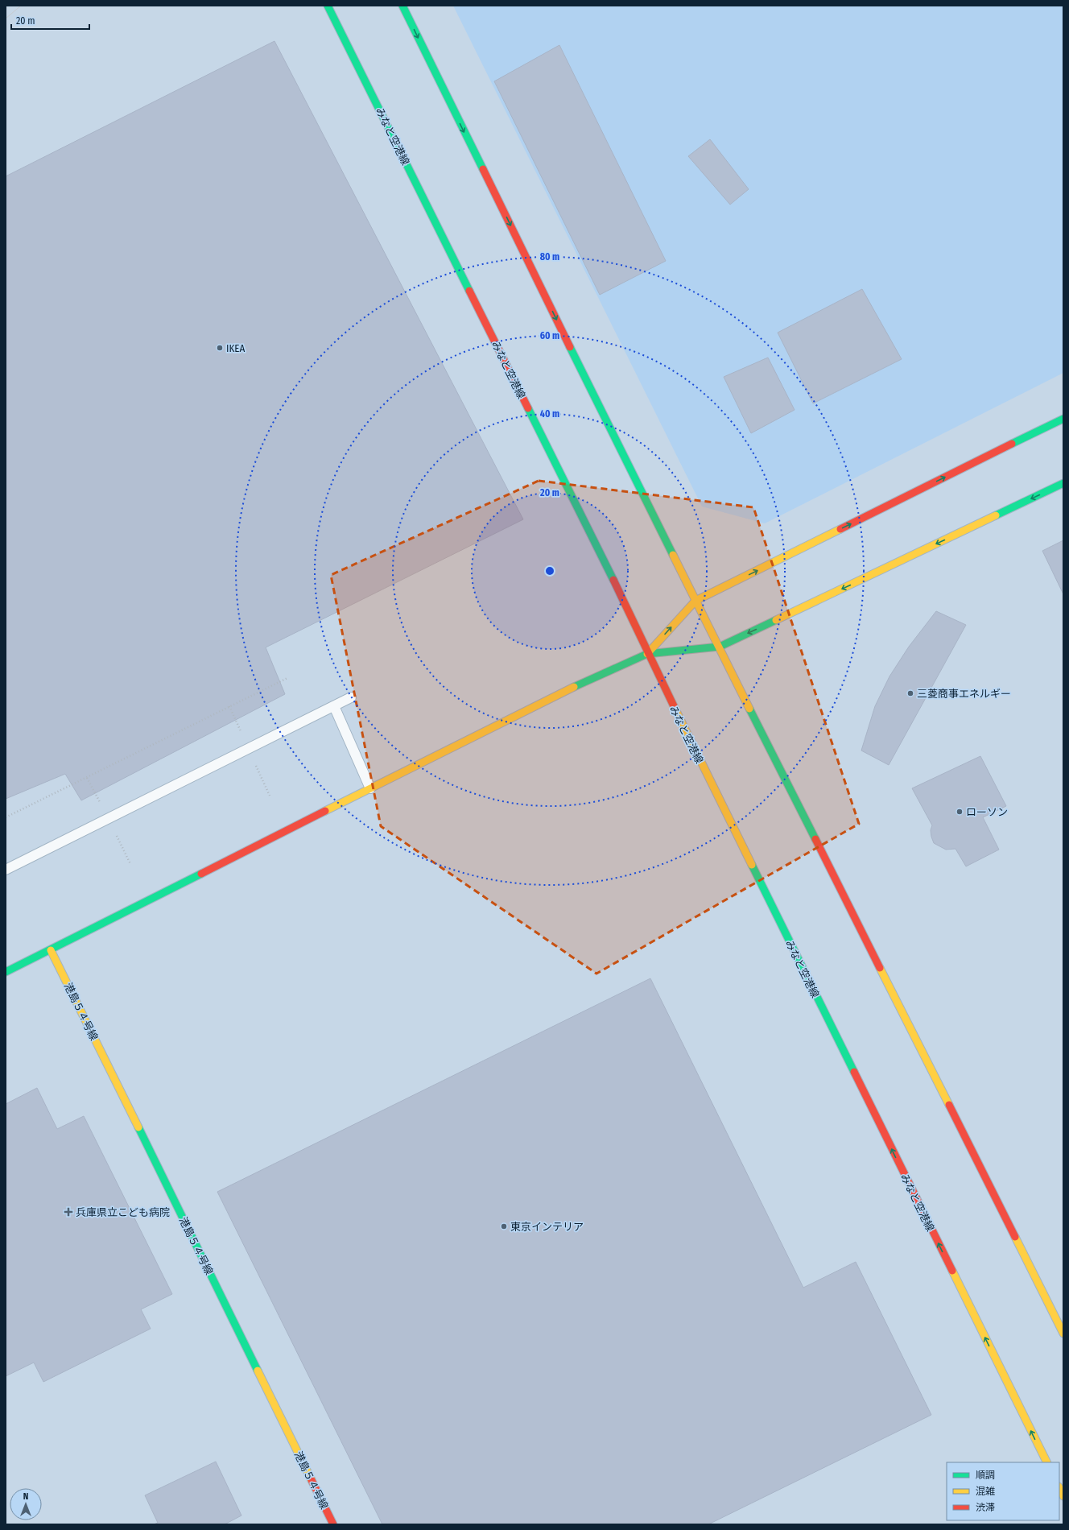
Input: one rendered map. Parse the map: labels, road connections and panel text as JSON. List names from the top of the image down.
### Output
{
  "streets": {
    "street": ["みなと空港線", "港島５４号線"]
  },
  "one_way": ["みなと空港線"],
  "places": {
    "other": [
      "IKEA",
      "三菱商事エネルギー",
      "ローソン",
      "東京インテリア"
    ],
    "health": ["兵庫県立こども病院"]
  },
  "legend": ["順調", "混雑", "渋滞"],
  "scale_bar": "20 m",
  "north": "top",
  "rings": [
    "80 m",
    "60 m",
    "40 m",
    "20 m"
  ]
}
